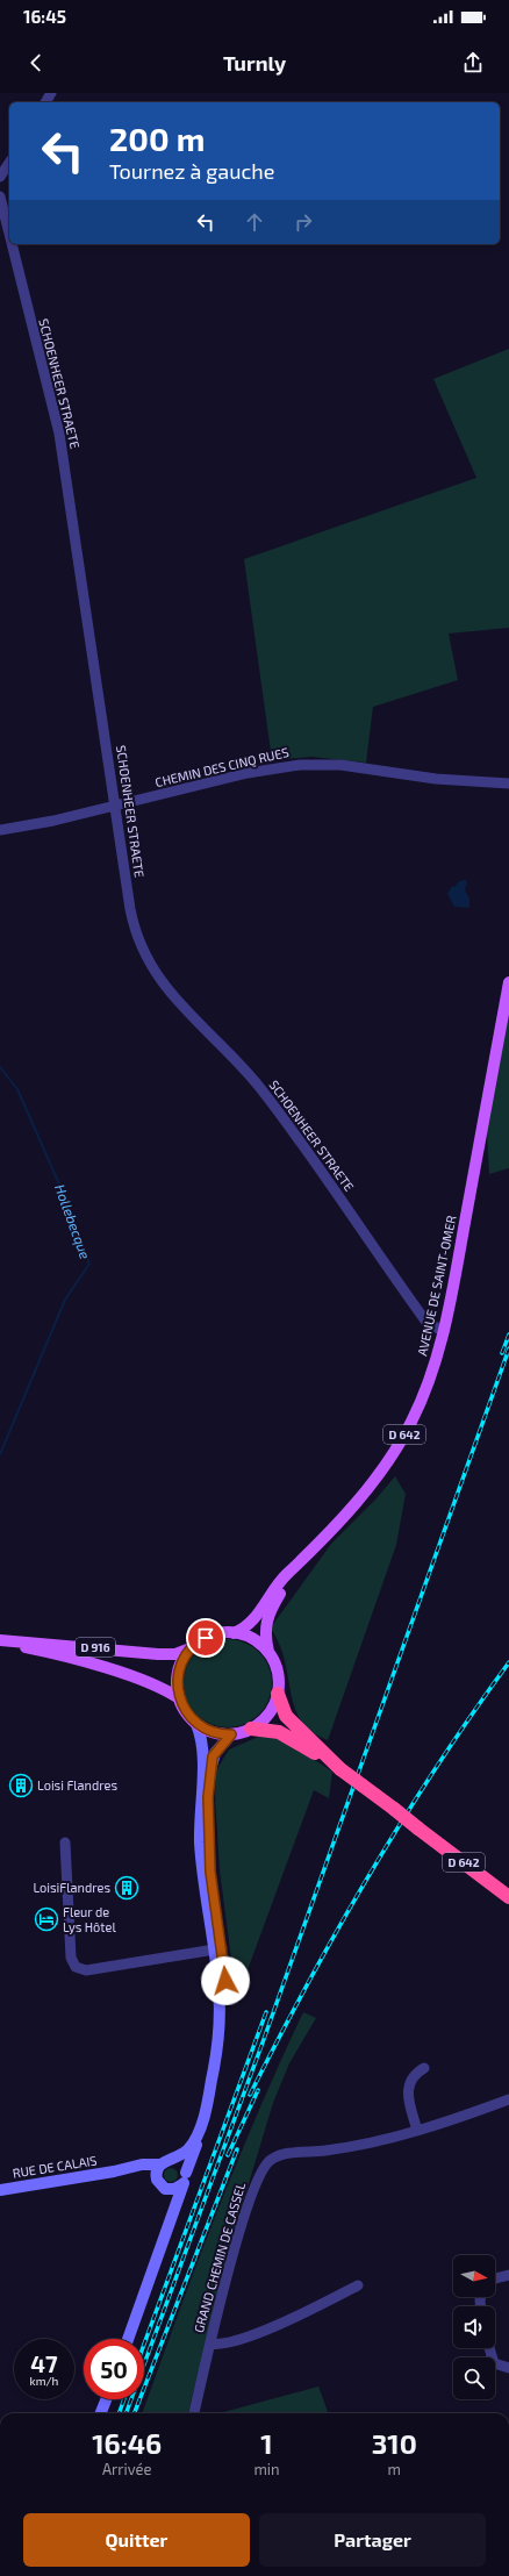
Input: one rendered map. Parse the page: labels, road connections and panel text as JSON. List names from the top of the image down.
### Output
{
  "streets": {
    "highway": ["D 642"],
    "main road": ["AVENUE DE SAINT-OMER", "D 916", "RUE DE CALAIS"],
    "street": ["SCHOENHEER STRAETE", "CHEMIN DES CINQ RUES", "GRAND CHEMIN DE CASSEL"]
  },
  "crossings": [
    ["SCHOENHEER STRAETE", "CHEMIN DES CINQ RUES"],
    ["SCHOENHEER STRAETE", "AVENUE DE SAINT-OMER"],
    ["AVENUE DE SAINT-OMER", "D 916"]
  ],
  "water": ["Hollebecque"],
  "places": {
    "building": ["Loisi Flandres", "LoisiFlandres"],
    "hotel": ["Fleur de Lys Hôtel"]
  },
  "north": "right",
  "page": {
    "status": "16:45",
    "header": "Turnly",
    "turn": ["200 m", "Tournez à gauche"],
    "speed": "47 km/h",
    "limit": "50",
    "eta": [
      "16:46",
      "Arrivée",
      "1",
      "min",
      "310",
      "m"
    ],
    "buttons": ["Quitter", "Partager"]
  }
}
